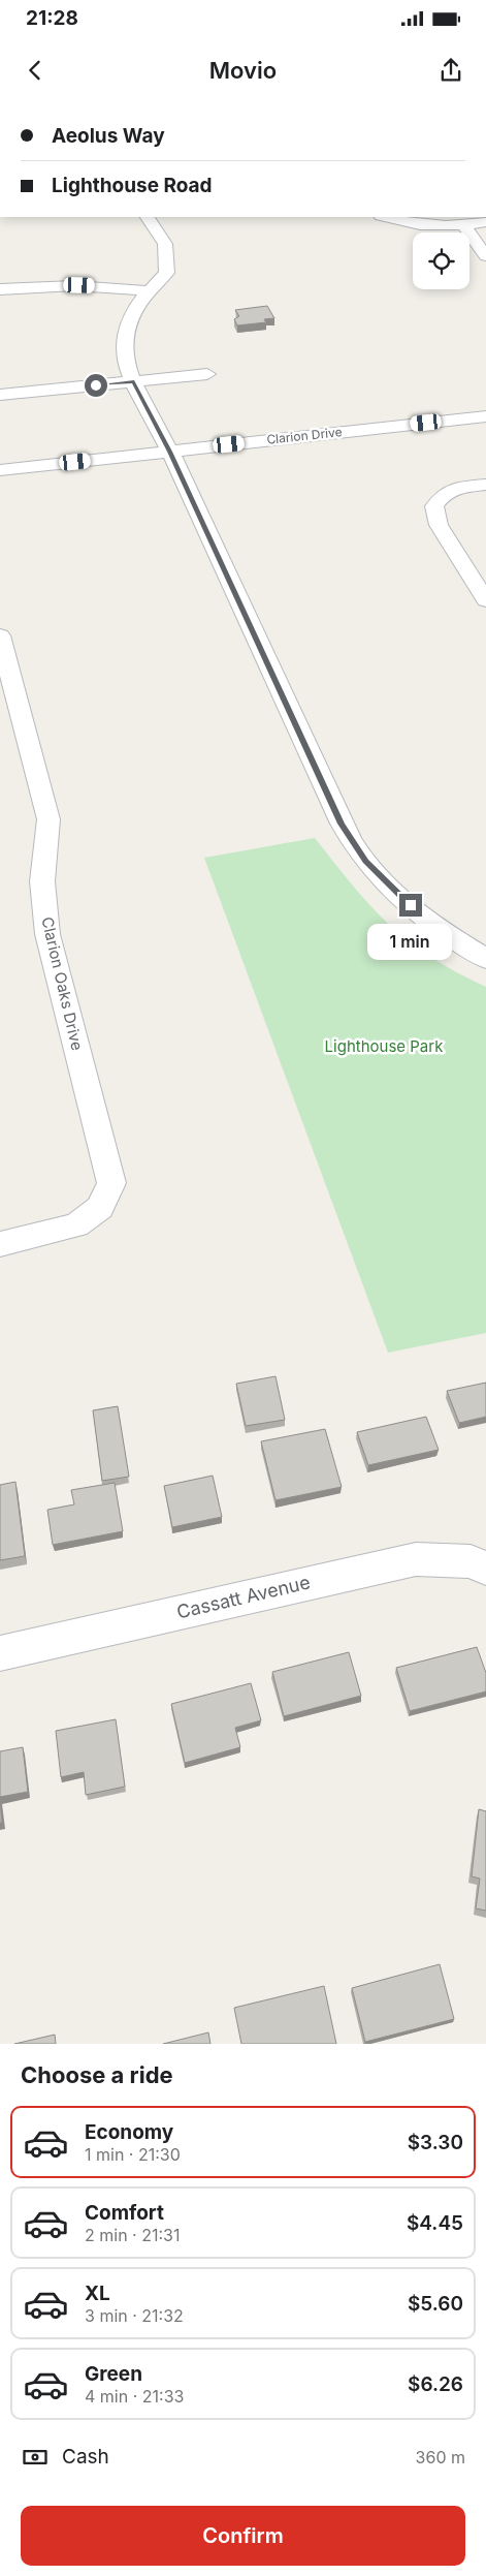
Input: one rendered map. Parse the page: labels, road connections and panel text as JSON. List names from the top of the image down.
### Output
{
  "streets": {
    "street": ["Clarion Drive", "Clarion Oaks Drive", "Cassatt Avenue"]
  },
  "parks": ["Lighthouse Park"],
  "page": {
    "status": "21:28",
    "header": "Movio",
    "banner": ["Aeolus Way", "Lighthouse Road"],
    "bubble": "1 min",
    "heading": "Choose a ride",
    "list": [
      {
        "name": "Economy",
        "note": "1 min · 21:30",
        "value": "$3.30"
      },
      {
        "name": "Comfort",
        "note": "2 min · 21:31",
        "value": "$4.45"
      },
      {
        "name": "XL",
        "note": "3 min · 21:32",
        "value": "$5.60"
      },
      {
        "name": "Green",
        "note": "4 min · 21:33",
        "value": "$6.26"
      }
    ],
    "pay": ["Cash", "360 m"],
    "buttons": "Confirm"
  }
}
